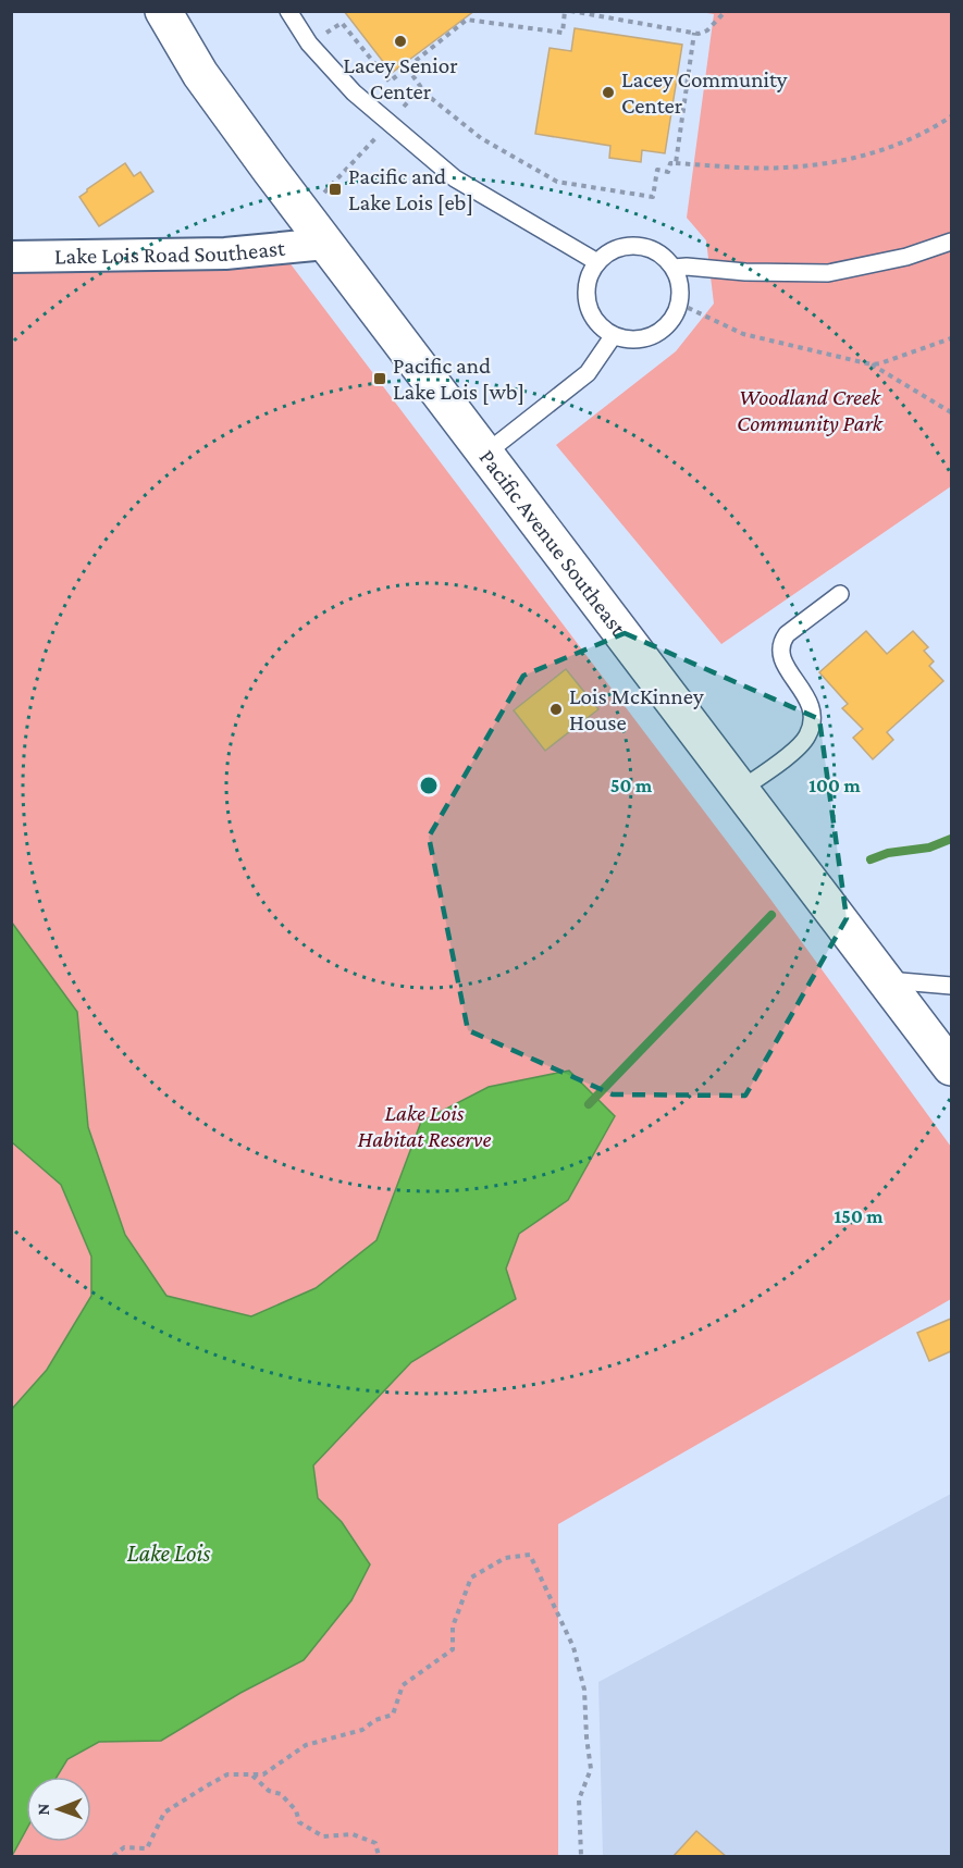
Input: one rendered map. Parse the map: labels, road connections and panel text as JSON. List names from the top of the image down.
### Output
{
  "streets": {
    "main road": ["Pacific Avenue Southeast"],
    "street": ["Lake Lois Road Southeast"]
  },
  "crossings": [
    ["Lake Lois Road Southeast", "Pacific Avenue Southeast"]
  ],
  "water": ["Lake Lois"],
  "parks": ["Woodland Creek Community Park", "Lake Lois Habitat Reserve"],
  "places": {
    "other": ["Lacey Senior Center", "Lacey Community Center", "Lois McKinney House"],
    "transit": ["Pacific and Lake Lois [eb]", "Pacific and Lake Lois [wb]"]
  },
  "north": "left",
  "rings": ["50 m", "100 m", "150 m"]
}
